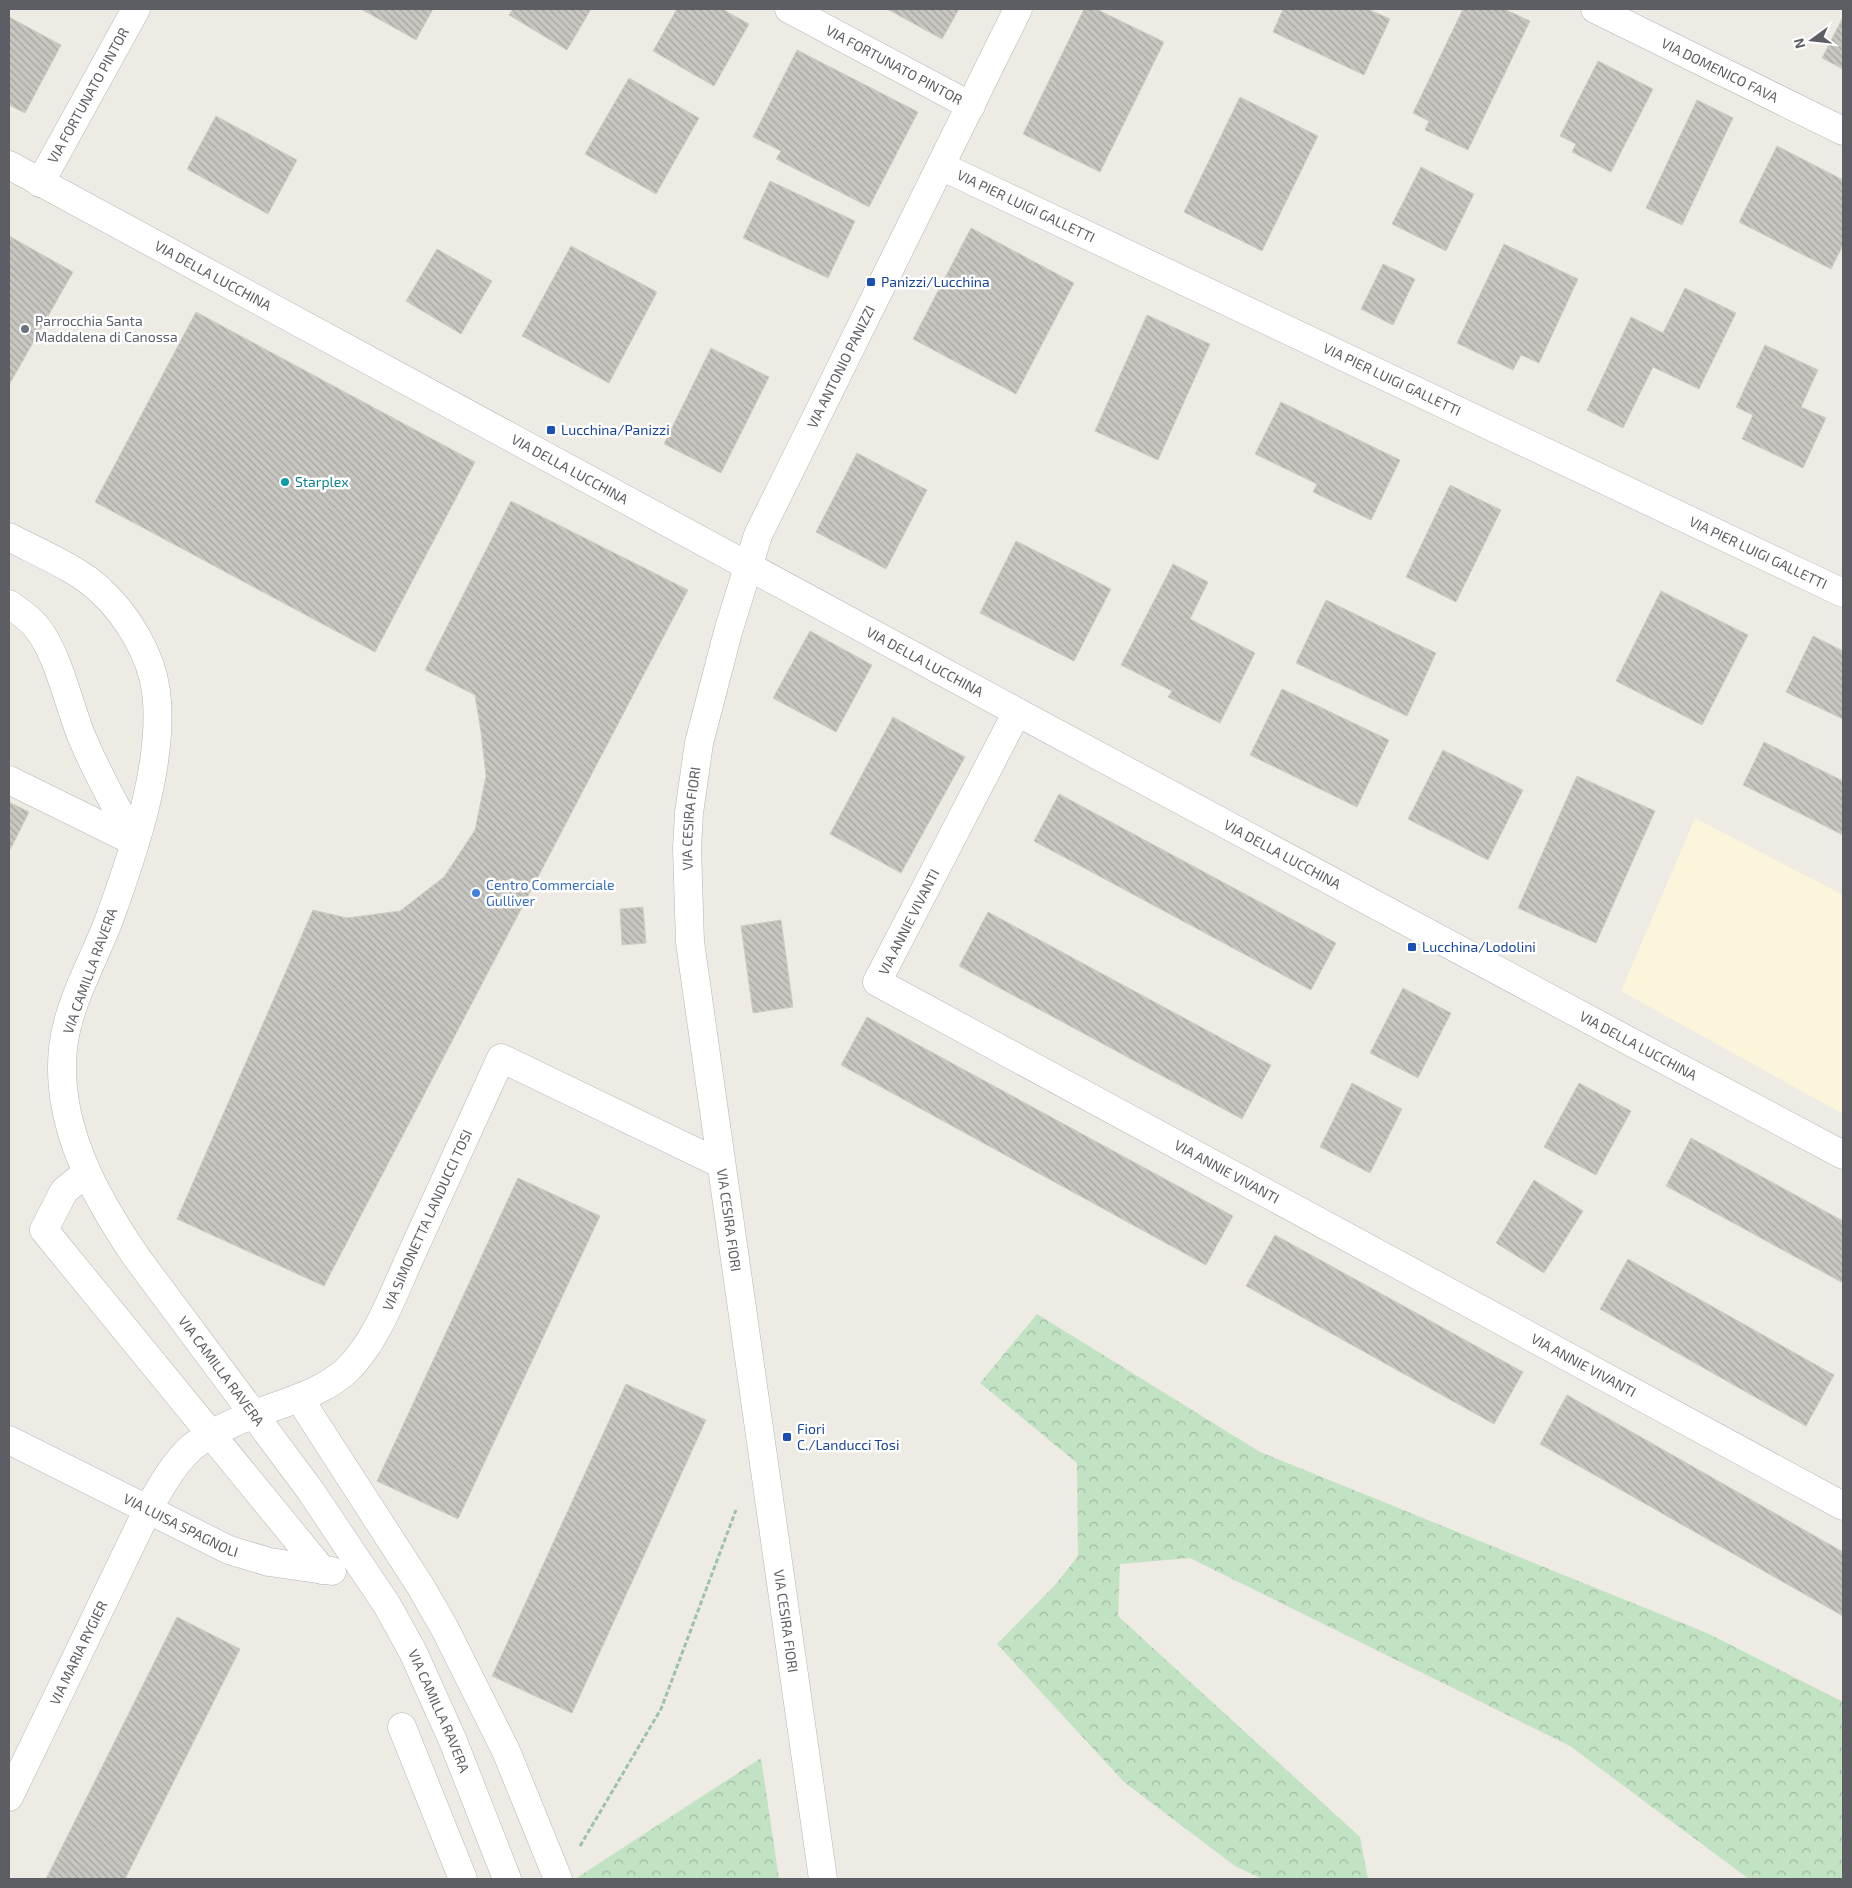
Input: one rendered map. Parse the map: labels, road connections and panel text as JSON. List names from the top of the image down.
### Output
{
  "streets": {
    "street": [
      "VIA FORTUNATO PINTOR",
      "VIA DOMENICO FAVA",
      "VIA PIER LUIGI GALLETTI",
      "VIA DELLA LUCCHINA",
      "VIA ANTONIO PANIZZI",
      "VIA CESIRA FIORI",
      "VIA ANNIE VIVANTI",
      "VIA CAMILLA RAVERA",
      "VIA SIMONETTA LANDUCCI TOSI",
      "VIA LUISA SPAGNOLI",
      "VIA MARIA RYGIER"
    ]
  },
  "crossings": [
    ["VIA FORTUNATO PINTOR", "VIA DELLA LUCCHINA"],
    ["VIA FORTUNATO PINTOR", "VIA ANTONIO PANIZZI"],
    ["VIA PIER LUIGI GALLETTI", "VIA ANTONIO PANIZZI"],
    ["VIA DELLA LUCCHINA", "VIA ANTONIO PANIZZI"],
    ["VIA DELLA LUCCHINA", "VIA CESIRA FIORI"],
    ["VIA DELLA LUCCHINA", "VIA ANNIE VIVANTI"],
    ["VIA ANTONIO PANIZZI", "VIA CESIRA FIORI"],
    ["VIA CESIRA FIORI", "VIA SIMONETTA LANDUCCI TOSI"],
    ["VIA CAMILLA RAVERA", "VIA SIMONETTA LANDUCCI TOSI"],
    ["VIA CAMILLA RAVERA", "VIA LUISA SPAGNOLI"],
    ["VIA SIMONETTA LANDUCCI TOSI", "VIA LUISA SPAGNOLI"],
    ["VIA SIMONETTA LANDUCCI TOSI", "VIA MARIA RYGIER"],
    ["VIA LUISA SPAGNOLI", "VIA MARIA RYGIER"]
  ],
  "places": {
    "transit": [
      "Panizzi/Lucchina",
      "Lucchina/Panizzi",
      "Lucchina/Lodolini",
      "Fiori C./Landucci Tosi"
    ],
    "other": ["Parrocchia Santa Maddalena di Canossa", "Starplex", "Centro Commerciale Gulliver"]
  },
  "north": "left"
}
